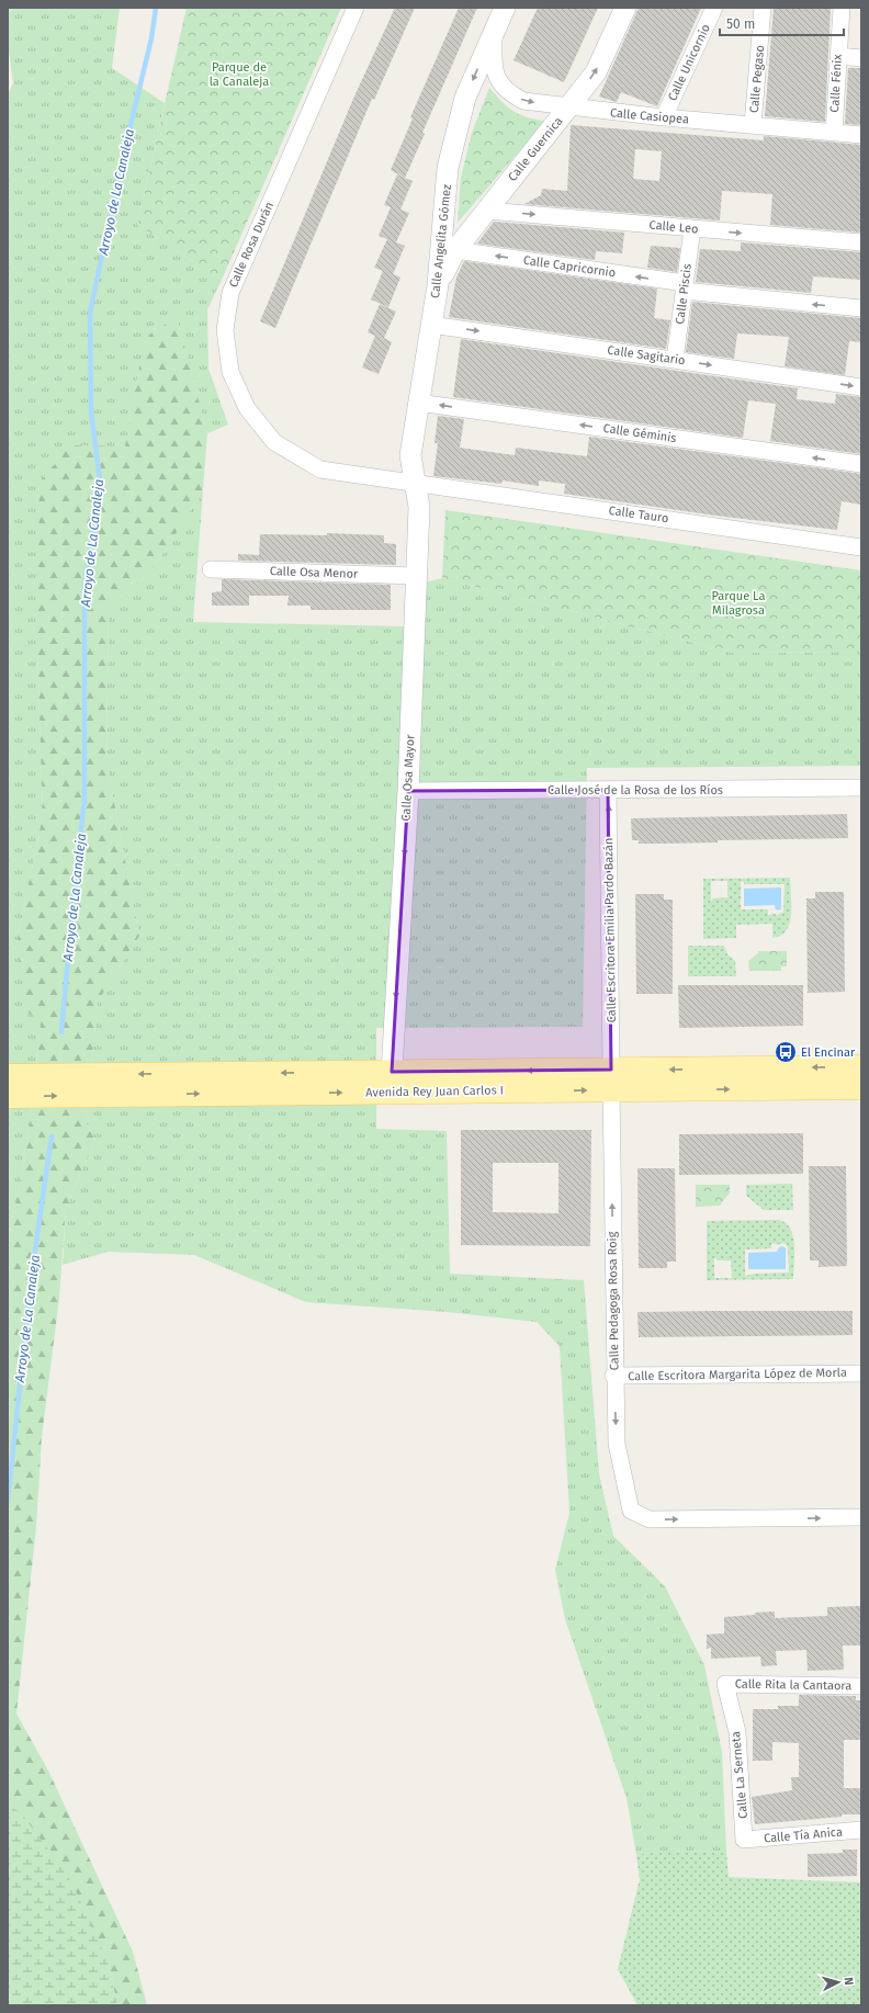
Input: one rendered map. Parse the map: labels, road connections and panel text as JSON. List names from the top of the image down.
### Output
{
  "streets": {
    "main road": ["Avenida Rey Juan Carlos I"],
    "street": [
      "Calle Unicornio",
      "Calle Pegaso",
      "Calle Fénix",
      "Calle Casiopea",
      "Calle Guernica",
      "Calle Leo",
      "Calle Angelita Gómez",
      "Calle Rosa Durán",
      "Calle Capricornio",
      "Calle Piscis",
      "Calle Sagitario",
      "Calle Géminis",
      "Calle Tauro",
      "Calle Osa Menor",
      "Calle Osa Mayor",
      "Calle José de la Rosa de los Ríos",
      "Calle Escritora Emilia Pardo Bazán",
      "Calle Pedagoga Rosa Roig",
      "Calle Escritora Margarita López de Morla",
      "Calle Rita la Cantaora",
      "Calle La Serneta",
      "Calle Tía Anica"
    ]
  },
  "crossings": [
    ["Calle Unicornio", "Calle Casiopea"],
    ["Calle Pegaso", "Calle Casiopea"],
    ["Calle Fénix", "Calle Casiopea"],
    ["Calle Casiopea", "Calle Guernica"],
    ["Calle Casiopea", "Calle Angelita Gómez"],
    ["Calle Guernica", "Calle Leo"],
    ["Calle Guernica", "Calle Angelita Gómez"],
    ["Calle Guernica", "Calle Capricornio"],
    ["Calle Leo", "Calle Piscis"],
    ["Calle Angelita Gómez", "Calle Rosa Durán"],
    ["Calle Angelita Gómez", "Calle Sagitario"],
    ["Calle Angelita Gómez", "Calle Géminis"],
    ["Calle Angelita Gómez", "Calle Tauro"],
    ["Calle Angelita Gómez", "Calle Osa Mayor"],
    ["Calle Rosa Durán", "Calle Tauro"],
    ["Calle Rosa Durán", "Calle Osa Mayor"],
    ["Calle Capricornio", "Calle Piscis"],
    ["Calle Piscis", "Calle Sagitario"],
    ["Calle Tauro", "Calle Osa Mayor"],
    ["Calle Osa Menor", "Calle Osa Mayor"],
    ["Calle Osa Mayor", "Calle José de la Rosa de los Ríos"],
    ["Calle Osa Mayor", "Avenida Rey Juan Carlos I"],
    ["Calle José de la Rosa de los Ríos", "Calle Escritora Emilia Pardo Bazán"],
    ["Calle Escritora Emilia Pardo Bazán", "Avenida Rey Juan Carlos I"],
    ["Calle Escritora Emilia Pardo Bazán", "Calle Pedagoga Rosa Roig"],
    ["Avenida Rey Juan Carlos I", "Calle Pedagoga Rosa Roig"],
    ["Calle Pedagoga Rosa Roig", "Calle Escritora Margarita López de Morla"],
    ["Calle Rita la Cantaora", "Calle La Serneta"],
    ["Calle La Serneta", "Calle Tía Anica"]
  ],
  "one_way": [
    "Calle Leo",
    "Calle Angelita Gómez",
    "Calle Capricornio",
    "Calle Sagitario",
    "Calle Géminis",
    "Calle Osa Mayor",
    "Calle Escritora Emilia Pardo Bazán"
  ],
  "water": ["Arroyo de La Canaleja"],
  "parks": ["Parque de la Canaleja", "Parque La Milagrosa"],
  "places": {
    "bus stop": ["El Encinar"]
  },
  "scale_bar": "50 m",
  "north": "right"
}
